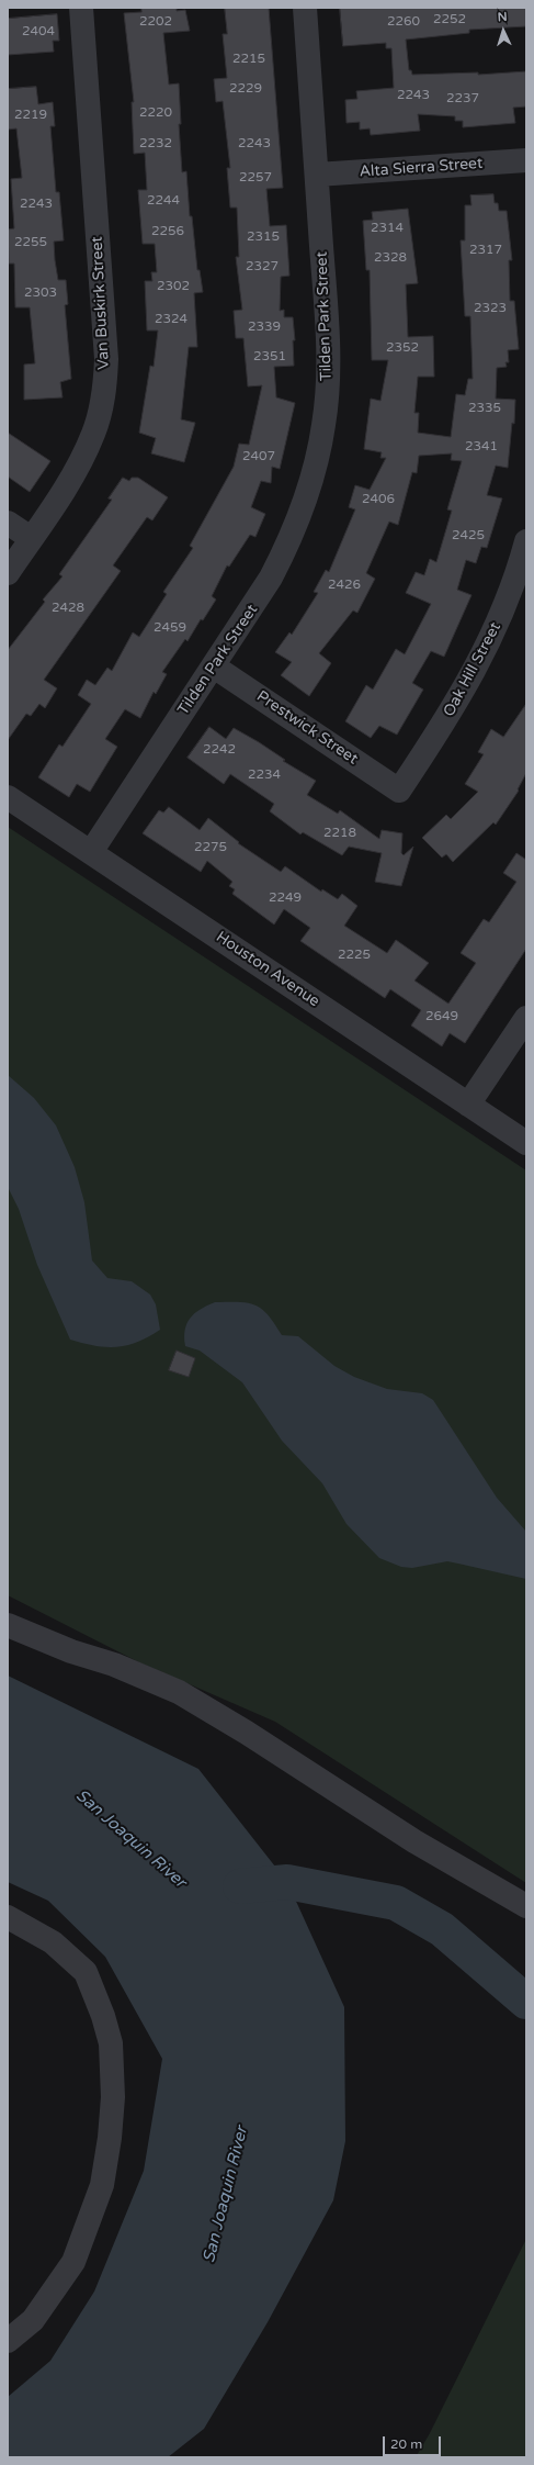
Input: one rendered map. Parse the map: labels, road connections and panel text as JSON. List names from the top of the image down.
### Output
{
  "streets": {
    "street": [
      "Alta Sierra Street",
      "Van Buskirk Street",
      "Tilden Park Street",
      "Oak Hill Street",
      "Prestwick Street",
      "Houston Avenue"
    ]
  },
  "crossings": [
    ["Alta Sierra Street", "Tilden Park Street"],
    ["Tilden Park Street", "Prestwick Street"],
    ["Tilden Park Street", "Houston Avenue"],
    ["Oak Hill Street", "Prestwick Street"]
  ],
  "water": ["San Joaquin River"],
  "house_numbers": [
    "2252",
    "2202",
    "2260",
    "2404",
    "2215",
    "2229",
    "2243",
    "2237",
    "2220",
    "2219",
    "2232",
    "2243",
    "2257",
    "2244",
    "2243",
    "2314",
    "2256",
    "2315",
    "2255",
    "2317",
    "2328",
    "2327",
    "2302",
    "2303",
    "2323",
    "2324",
    "2339",
    "2352",
    "2351",
    "2335",
    "2341",
    "2407",
    "2406",
    "2425",
    "2426",
    "2428",
    "2459",
    "2242",
    "2234",
    "2218",
    "2275",
    "2249",
    "2225",
    "2649"
  ],
  "scale_bar": "20 m",
  "north": "top"
}
